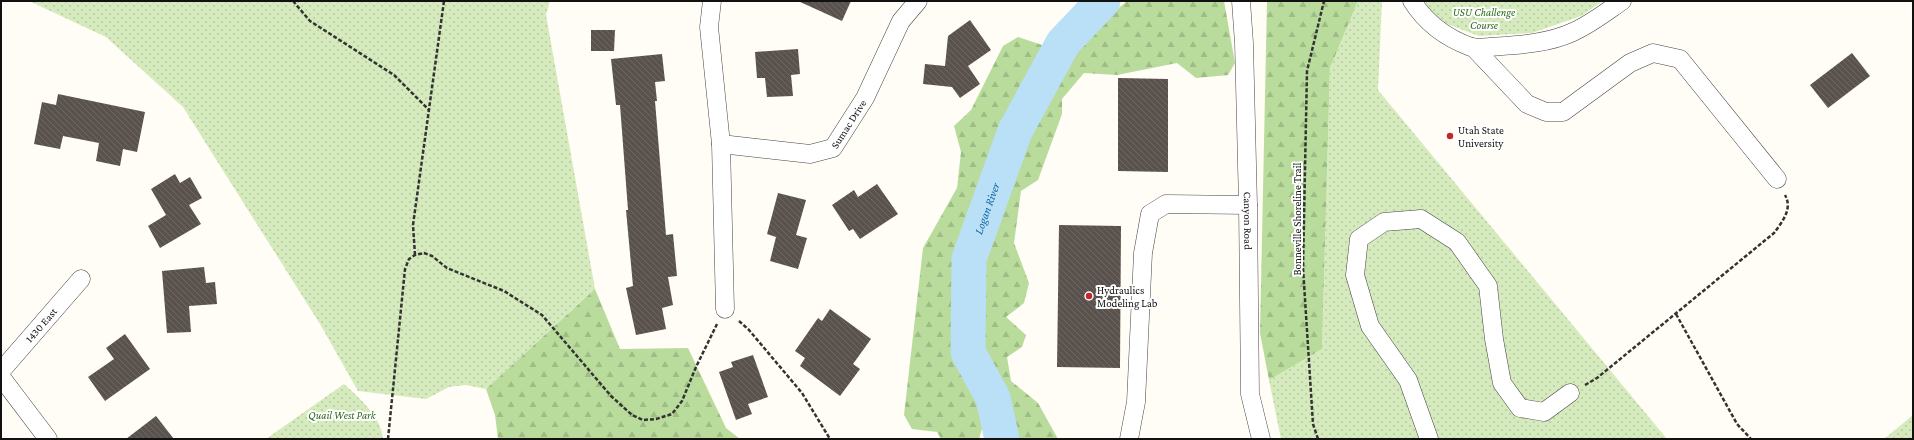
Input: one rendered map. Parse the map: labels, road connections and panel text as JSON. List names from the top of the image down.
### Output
{
  "streets": {
    "street": ["Sumac Drive", "Canyon Road", "1430 East"],
    "path": ["Bonneville Shoreline Trail"]
  },
  "water": ["Logan River"],
  "parks": ["USU Challenge Course", "Quail West Park"],
  "places": ["Utah State University", "Hydraulics Modeling Lab"]
}
